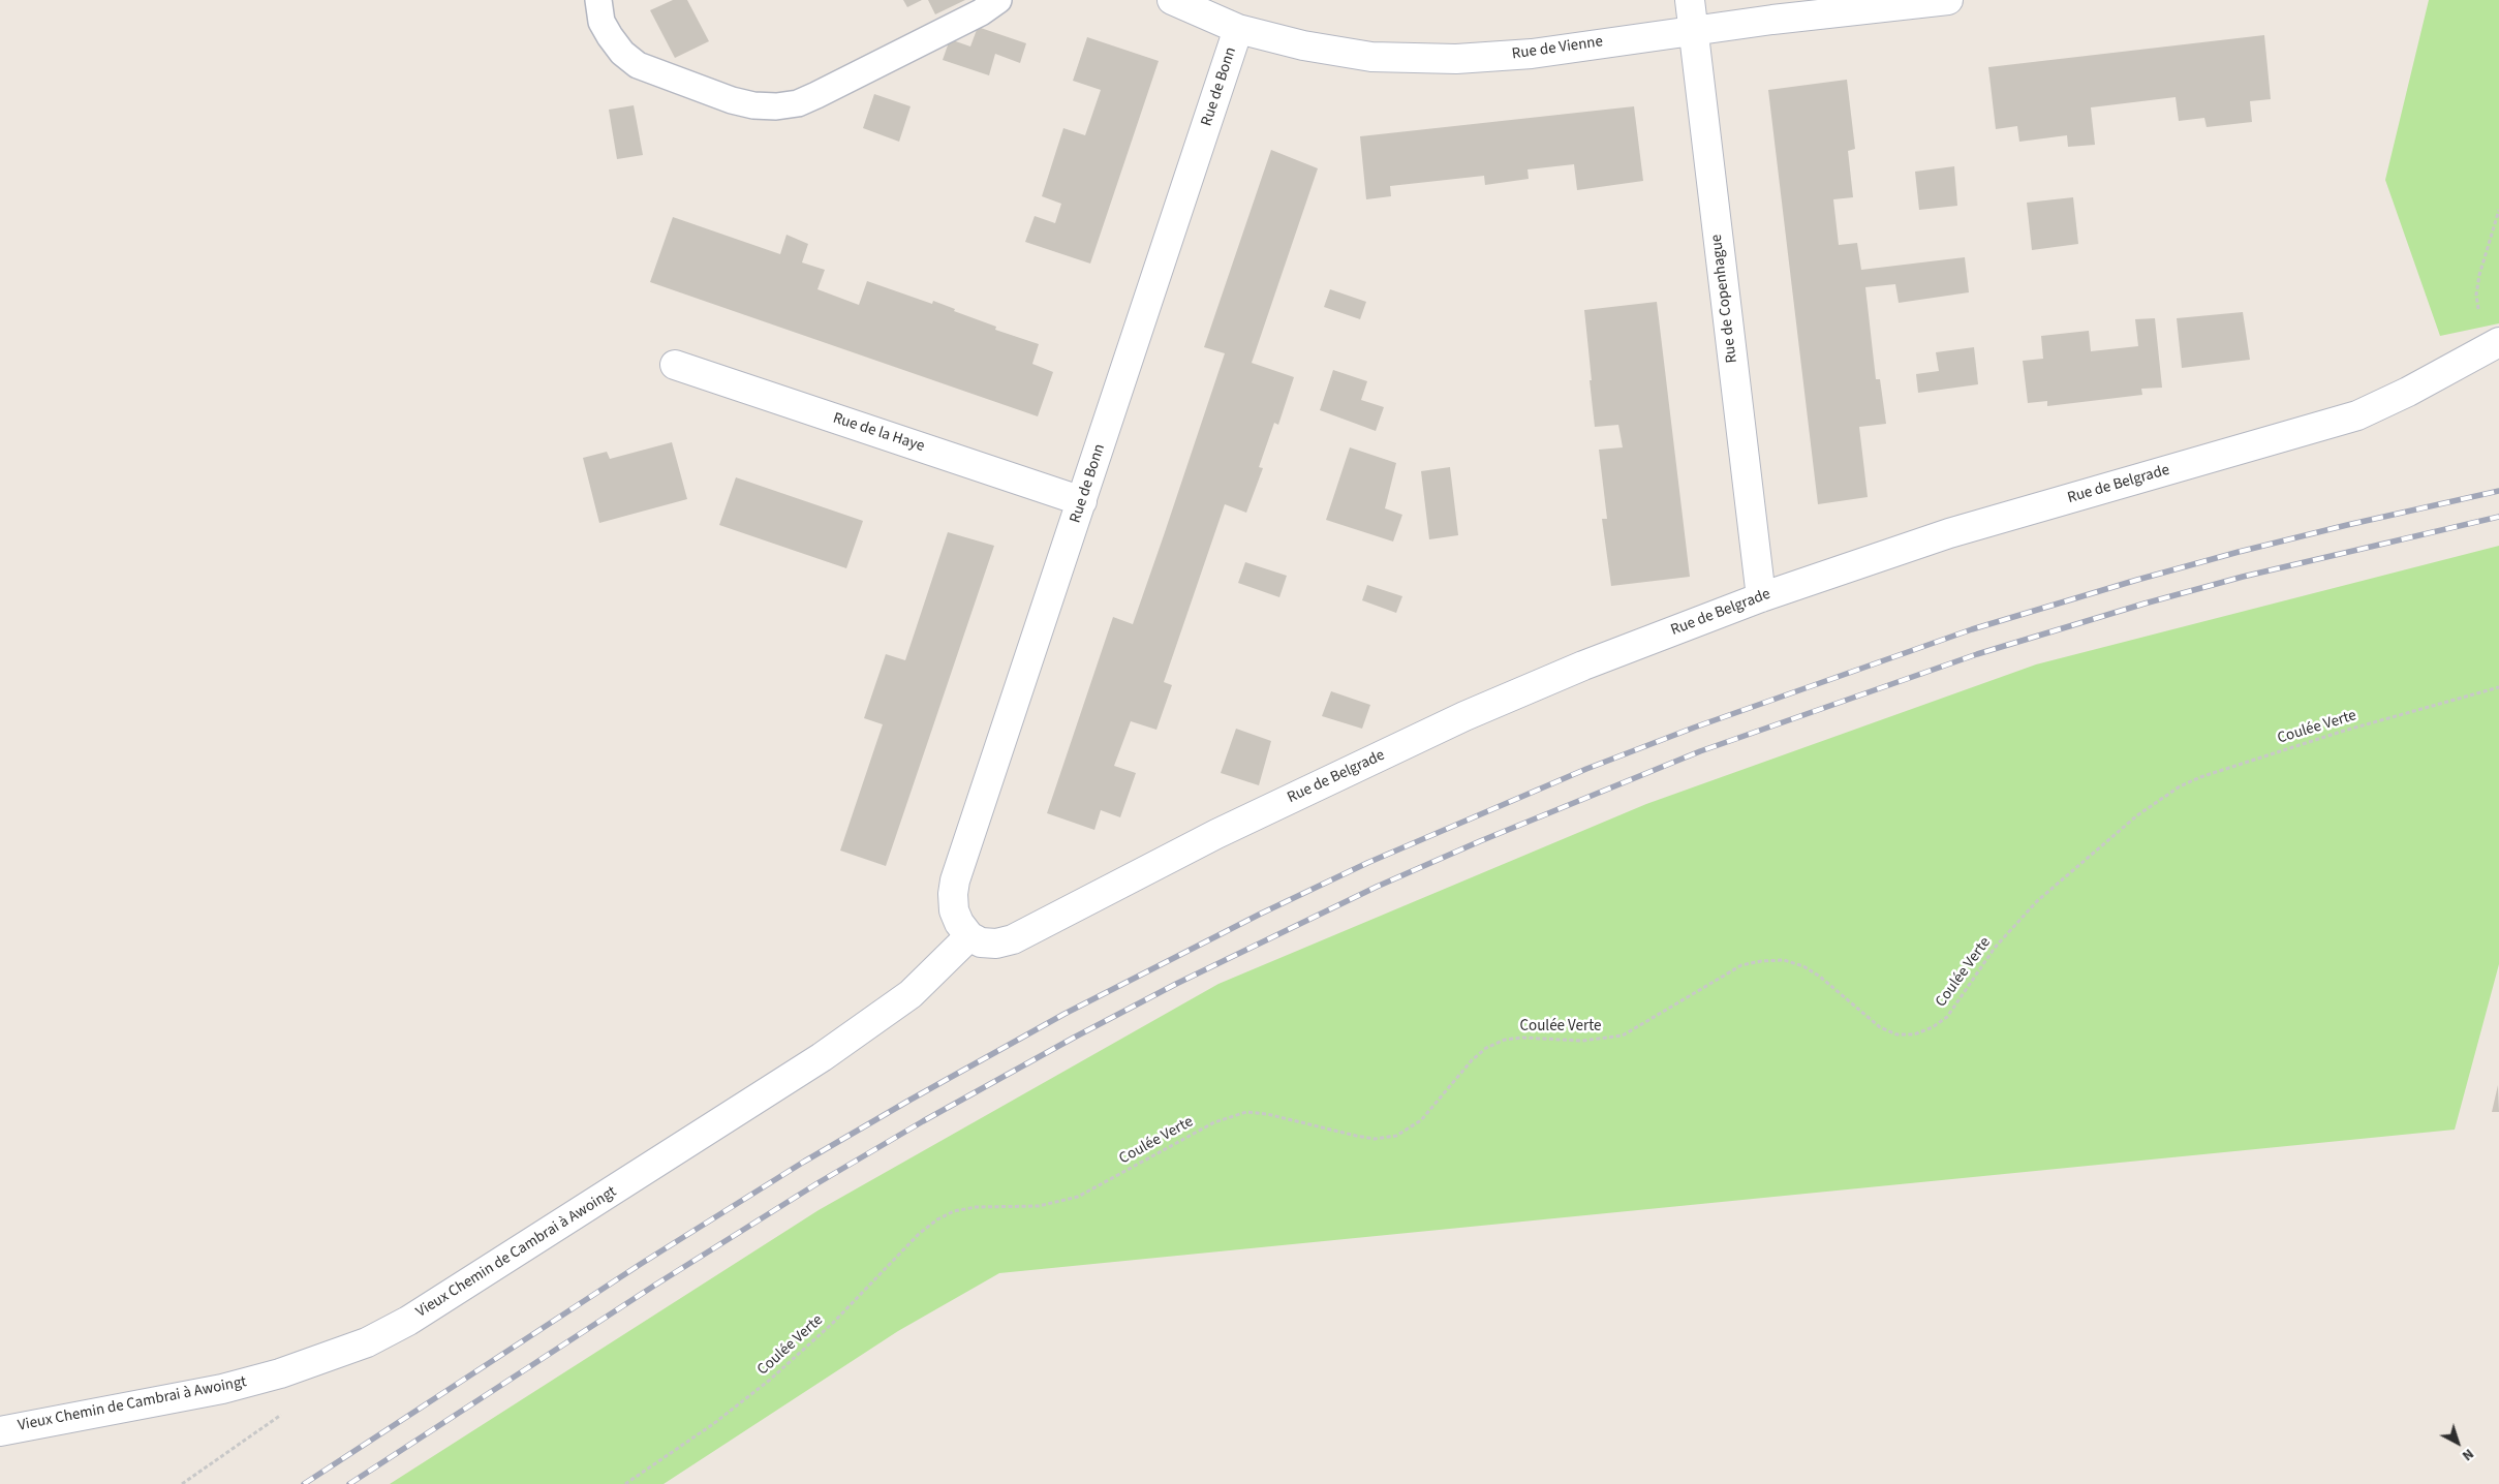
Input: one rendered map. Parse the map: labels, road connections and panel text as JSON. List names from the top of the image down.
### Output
{
  "streets": {
    "street": [
      "Rue de Vienne",
      "Rue de Bonn",
      "Rue de Copenhague",
      "Rue de la Haye",
      "Rue de Belgrade",
      "Vieux Chemin de Cambrai à Awoingt"
    ],
    "path": ["Coulée Verte"]
  },
  "crossings": [
    ["Rue de Vienne", "Rue de Bonn"],
    ["Rue de Vienne", "Rue de Copenhague"],
    ["Rue de Bonn", "Rue de la Haye"],
    ["Rue de Bonn", "Rue de Belgrade"],
    ["Rue de Bonn", "Vieux Chemin de Cambrai à Awoingt"],
    ["Rue de Copenhague", "Rue de Belgrade"],
    ["Rue de Belgrade", "Vieux Chemin de Cambrai à Awoingt"]
  ],
  "north": "bottom right"
}
